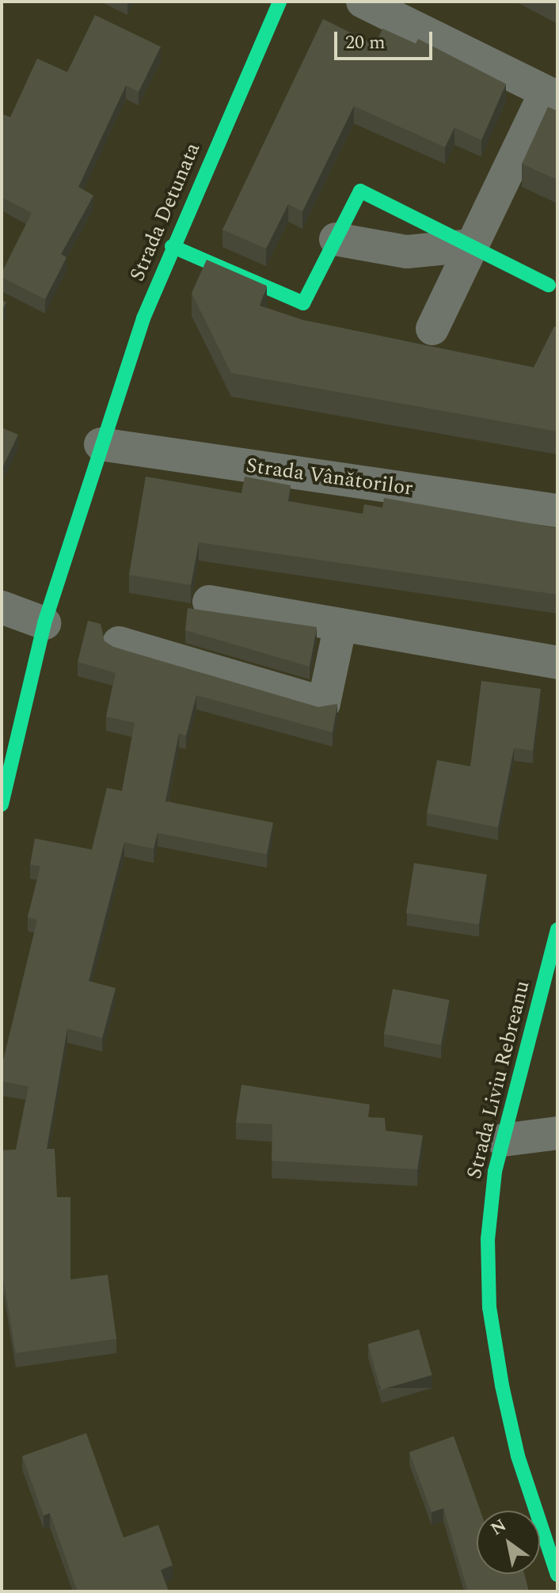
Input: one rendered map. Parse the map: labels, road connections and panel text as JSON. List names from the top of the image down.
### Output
{
  "streets": {
    "street": ["Strada Detunata", "Strada Vânătorilor", "Strada Liviu Rebreanu"]
  },
  "crossings": [
    ["Strada Detunata", "Strada Vânătorilor"]
  ],
  "scale_bar": "20 m",
  "north": "top left"
}
